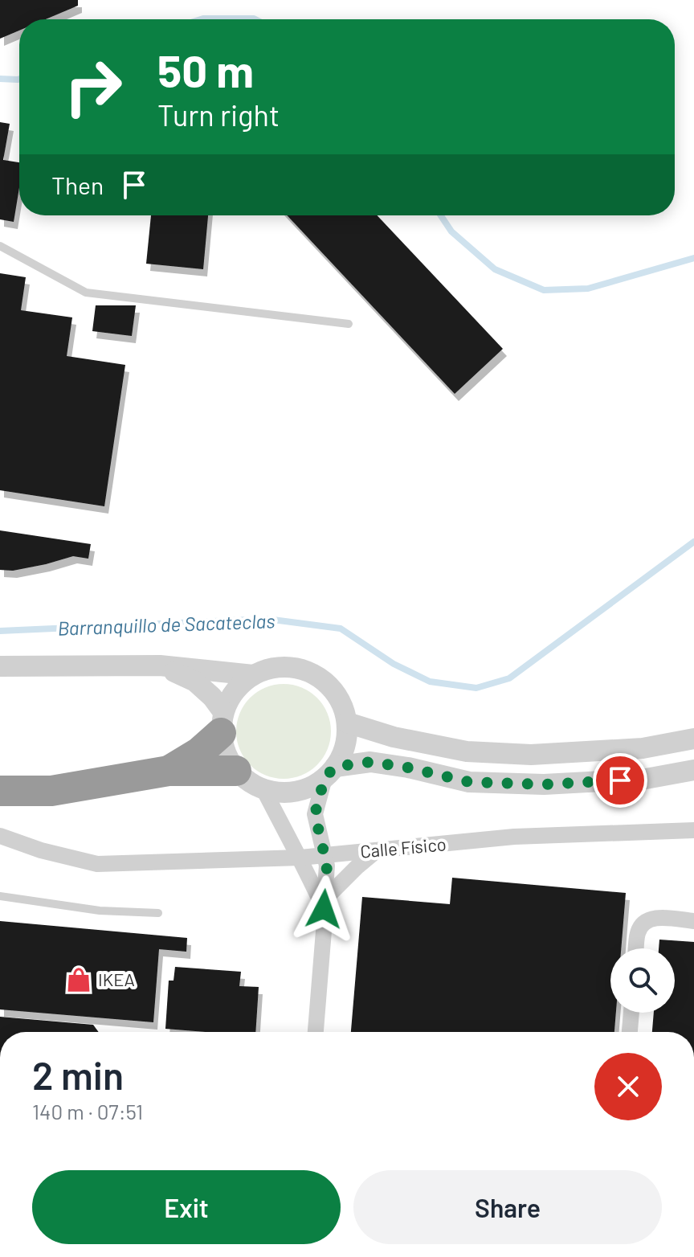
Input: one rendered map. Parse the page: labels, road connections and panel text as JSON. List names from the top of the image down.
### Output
{
  "streets": {
    "street": ["Calle Físico"]
  },
  "water": ["Barranquillo de Sacateclas"],
  "places": {
    "shop": ["IKEA"]
  },
  "page": {
    "turn": ["50 m", "Turn right"],
    "then": "Then",
    "heading": ["2 min", "140 m · 07:51"],
    "buttons": ["Exit", "Share"]
  }
}
